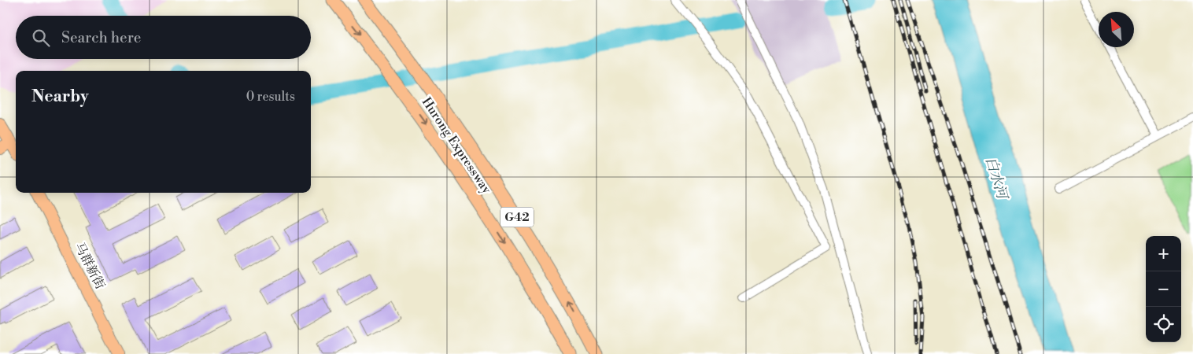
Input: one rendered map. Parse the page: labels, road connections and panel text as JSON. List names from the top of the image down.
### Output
{
  "streets": {
    "highway": ["Hurong Expressway", "G42"],
    "main road": ["马群新街"]
  },
  "water": ["白水河"],
  "north": "top left",
  "page": {
    "search": "Search here",
    "heading": ["Nearby", "0 results"],
    "map_buttons": ["+", "−"]
  }
}
